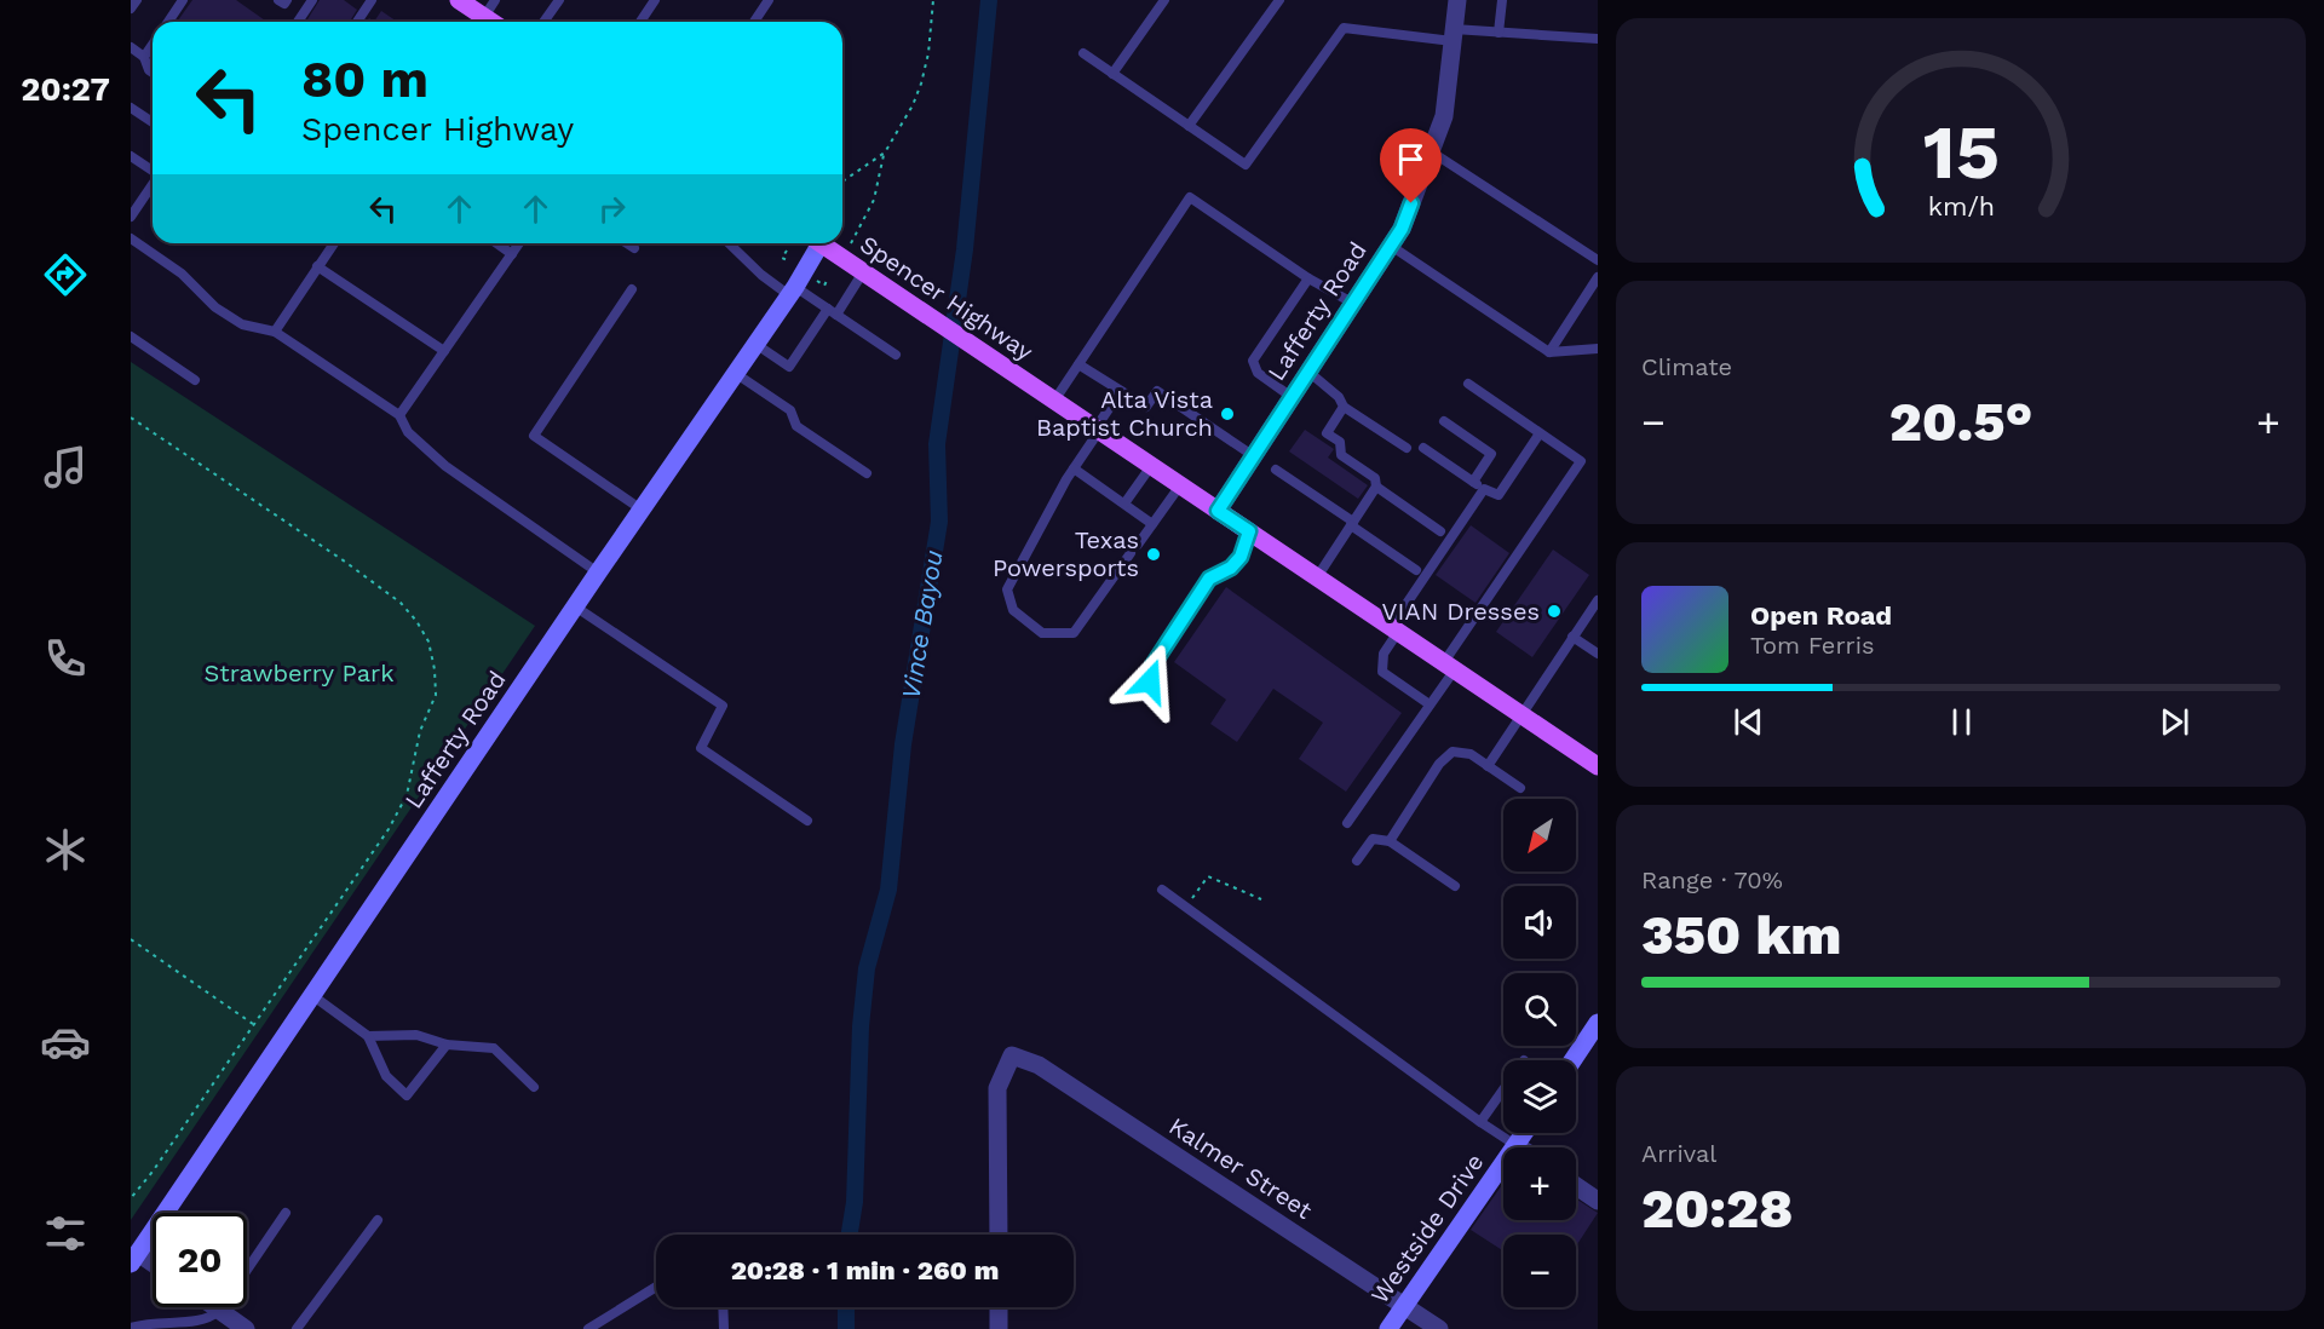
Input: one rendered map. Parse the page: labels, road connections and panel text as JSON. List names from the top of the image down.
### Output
{
  "streets": {
    "main road": ["Spencer Highway"],
    "street": ["Lafferty Road", "Kalmer Street", "Westside Drive"]
  },
  "crossings": [
    ["Spencer Highway", "Lafferty Road"],
    ["Kalmer Street", "Westside Drive"]
  ],
  "water": ["Vince Bayou"],
  "parks": ["Strawberry Park"],
  "places": ["Alta Vista Baptist Church", "Texas Powersports", "VIAN Dresses"],
  "north": "bottom left",
  "page": {
    "tabs": "20:27",
    "turn": ["80 m", "Spencer Highway"],
    "tile": [
      "Climate",
      ["Range · 70%", "350 km"],
      ["Arrival", "20:28"]
    ],
    "heat": ["−", "20.5°", "+"],
    "song": ["Open Road", "Tom Ferris"],
    "map_buttons": ["+", "−"],
    "limit": "20",
    "trip": "20:28 · 1 min · 260 m",
    "gauge": ["15", "km/h"]
  }
}
